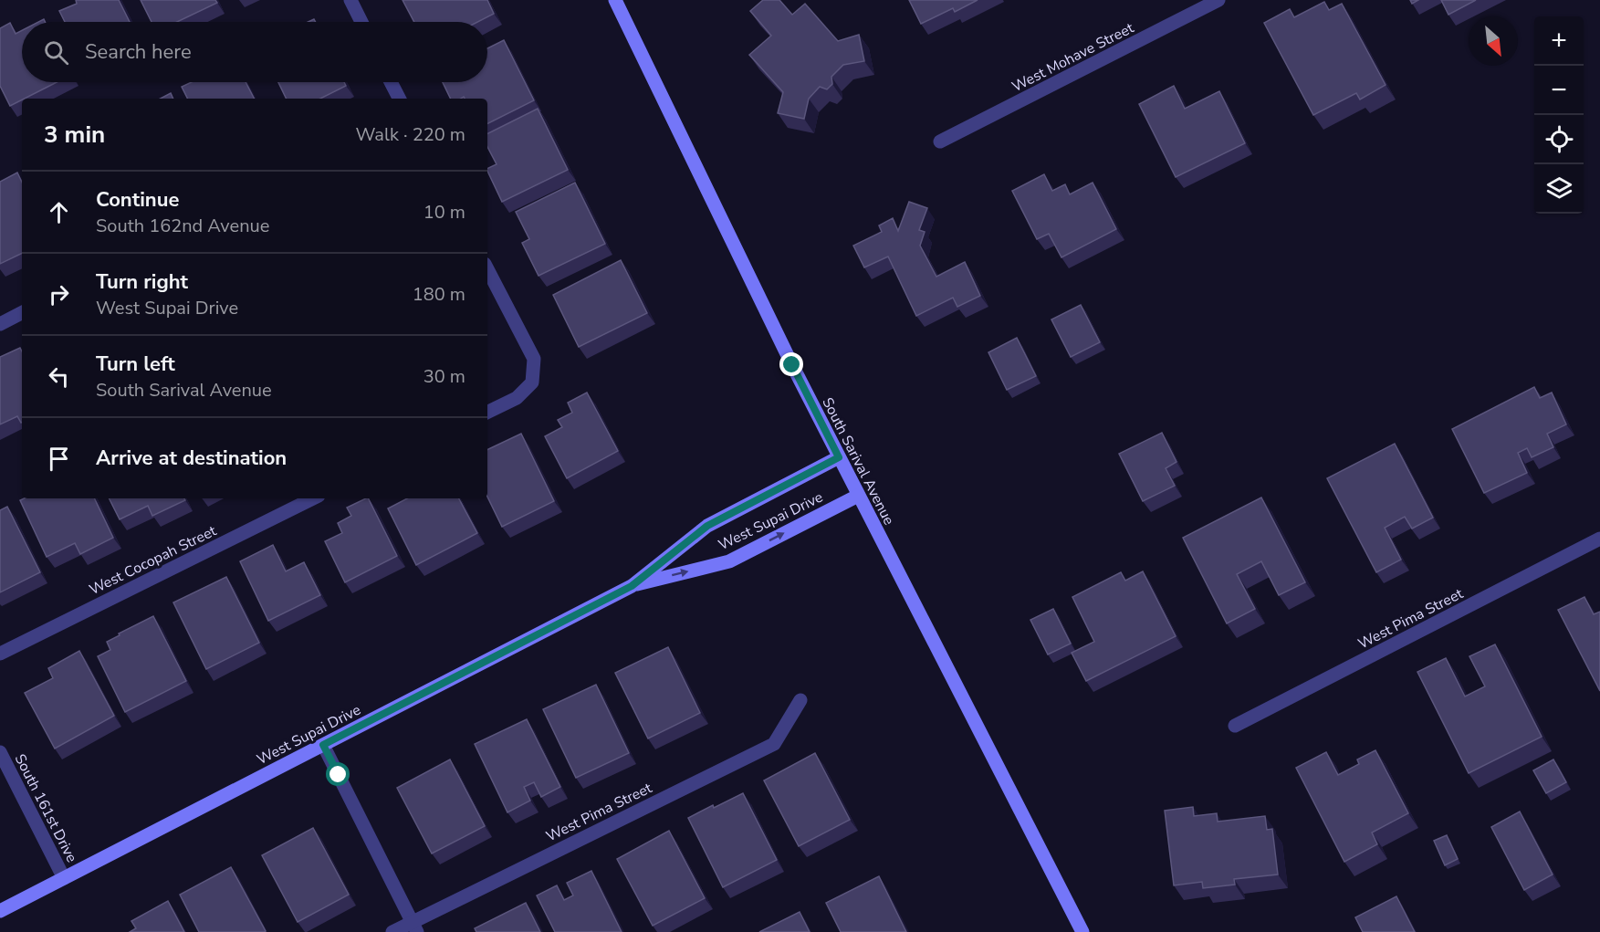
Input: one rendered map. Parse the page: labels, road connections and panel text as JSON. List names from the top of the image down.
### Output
{
  "streets": {
    "street": [
      "West Mohave Street",
      "South Sarival Avenue",
      "West Supai Drive",
      "West Cocopah Street",
      "West Pima Street",
      "South 161st Drive"
    ]
  },
  "crossings": [
    ["South Sarival Avenue", "West Supai Drive"],
    ["West Supai Drive", "South 161st Drive"]
  ],
  "north": "bottom right",
  "page": {
    "map_buttons": ["+", "−"],
    "search": "Search here",
    "heading": ["3 min", "Walk · 220 m"],
    "list": [
      ["Continue", "South 162nd Avenue", "10 m"],
      ["Turn right", "West Supai Drive", "180 m"],
      ["Turn left", "South Sarival Avenue", "30 m"],
      "Arrive at destination"
    ]
  }
}
